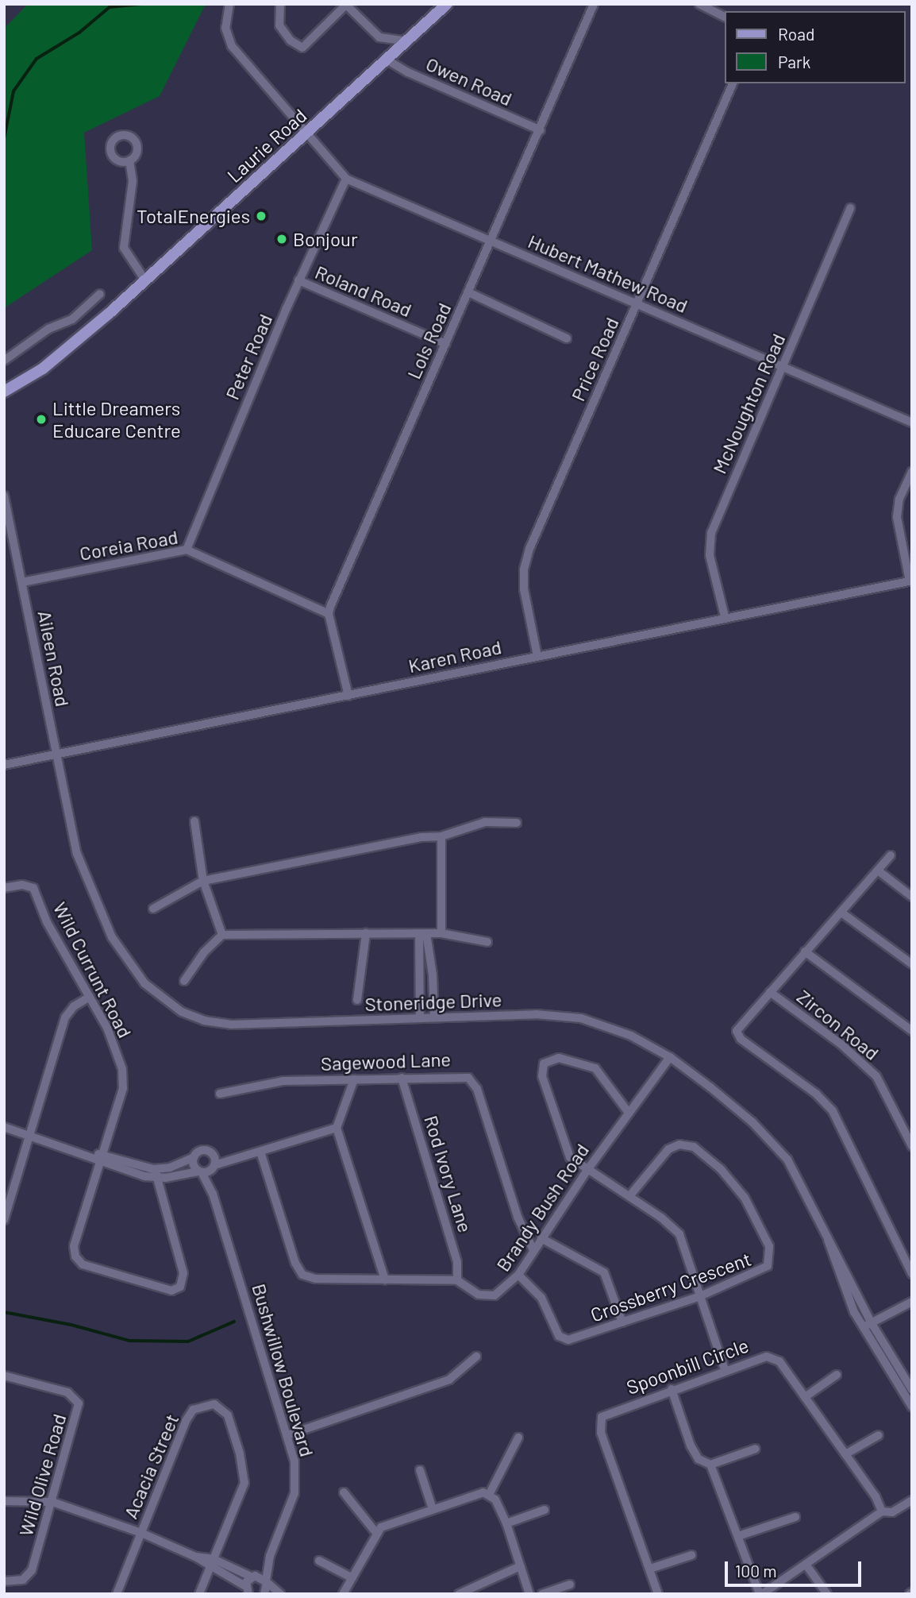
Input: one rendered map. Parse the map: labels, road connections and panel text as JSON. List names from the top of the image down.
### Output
{
  "streets": {
    "main road": ["Laurie Road"],
    "street": [
      "Owen Road",
      "Hubert Mathew Road",
      "Roland Road",
      "Lols Road",
      "Peter Road",
      "Price Road",
      "McNoughton Road",
      "Coreia Road",
      "Karen Road",
      "Aileen Road",
      "Wild Currunt Road",
      "Stoneridge Drive",
      "Zircon Road",
      "Sagewood Lane",
      "Rod Ivory Lane",
      "Brandy Bush Road",
      "Crossberry Crescent",
      "Spoonbill Circle",
      "Bushwillow Boulevard",
      "Acacia Street",
      "Wild Olive Road"
    ]
  },
  "crossings": [
    ["Owen Road", "Laurie Road"],
    ["Owen Road", "Lols Road"],
    ["Laurie Road", "Hubert Mathew Road"],
    ["Hubert Mathew Road", "Lols Road"],
    ["Hubert Mathew Road", "Peter Road"],
    ["Hubert Mathew Road", "Price Road"],
    ["Hubert Mathew Road", "McNoughton Road"],
    ["Roland Road", "Lols Road"],
    ["Roland Road", "Peter Road"],
    ["Lols Road", "Coreia Road"],
    ["Peter Road", "Coreia Road"],
    ["Price Road", "Karen Road"],
    ["McNoughton Road", "Karen Road"],
    ["Coreia Road", "Aileen Road"],
    ["Karen Road", "Aileen Road"],
    ["Aileen Road", "Stoneridge Drive"],
    ["Stoneridge Drive", "Brandy Bush Road"],
    ["Sagewood Lane", "Rod Ivory Lane"],
    ["Sagewood Lane", "Brandy Bush Road"],
    ["Rod Ivory Lane", "Brandy Bush Road"],
    ["Brandy Bush Road", "Crossberry Crescent"]
  ],
  "places": ["TotalEnergies", "Bonjour", "Little Dreamers Educare Centre"],
  "legend": ["Road", "Park"],
  "scale_bar": "100 m"
}
